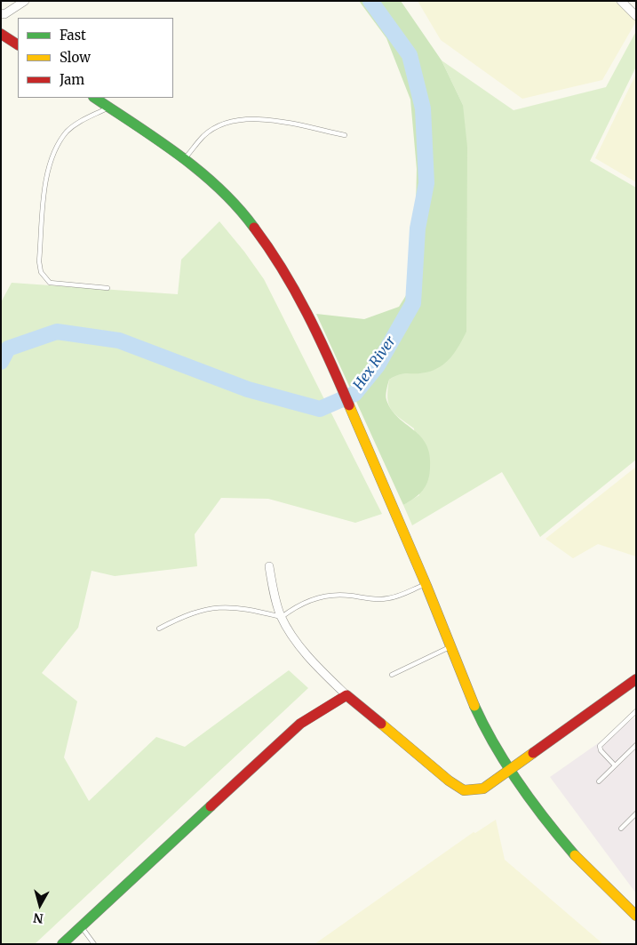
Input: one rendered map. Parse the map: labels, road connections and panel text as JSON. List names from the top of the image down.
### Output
{
  "water": ["Hex River"],
  "legend": ["Fast", "Slow", "Jam"],
  "north": "bottom"
}
